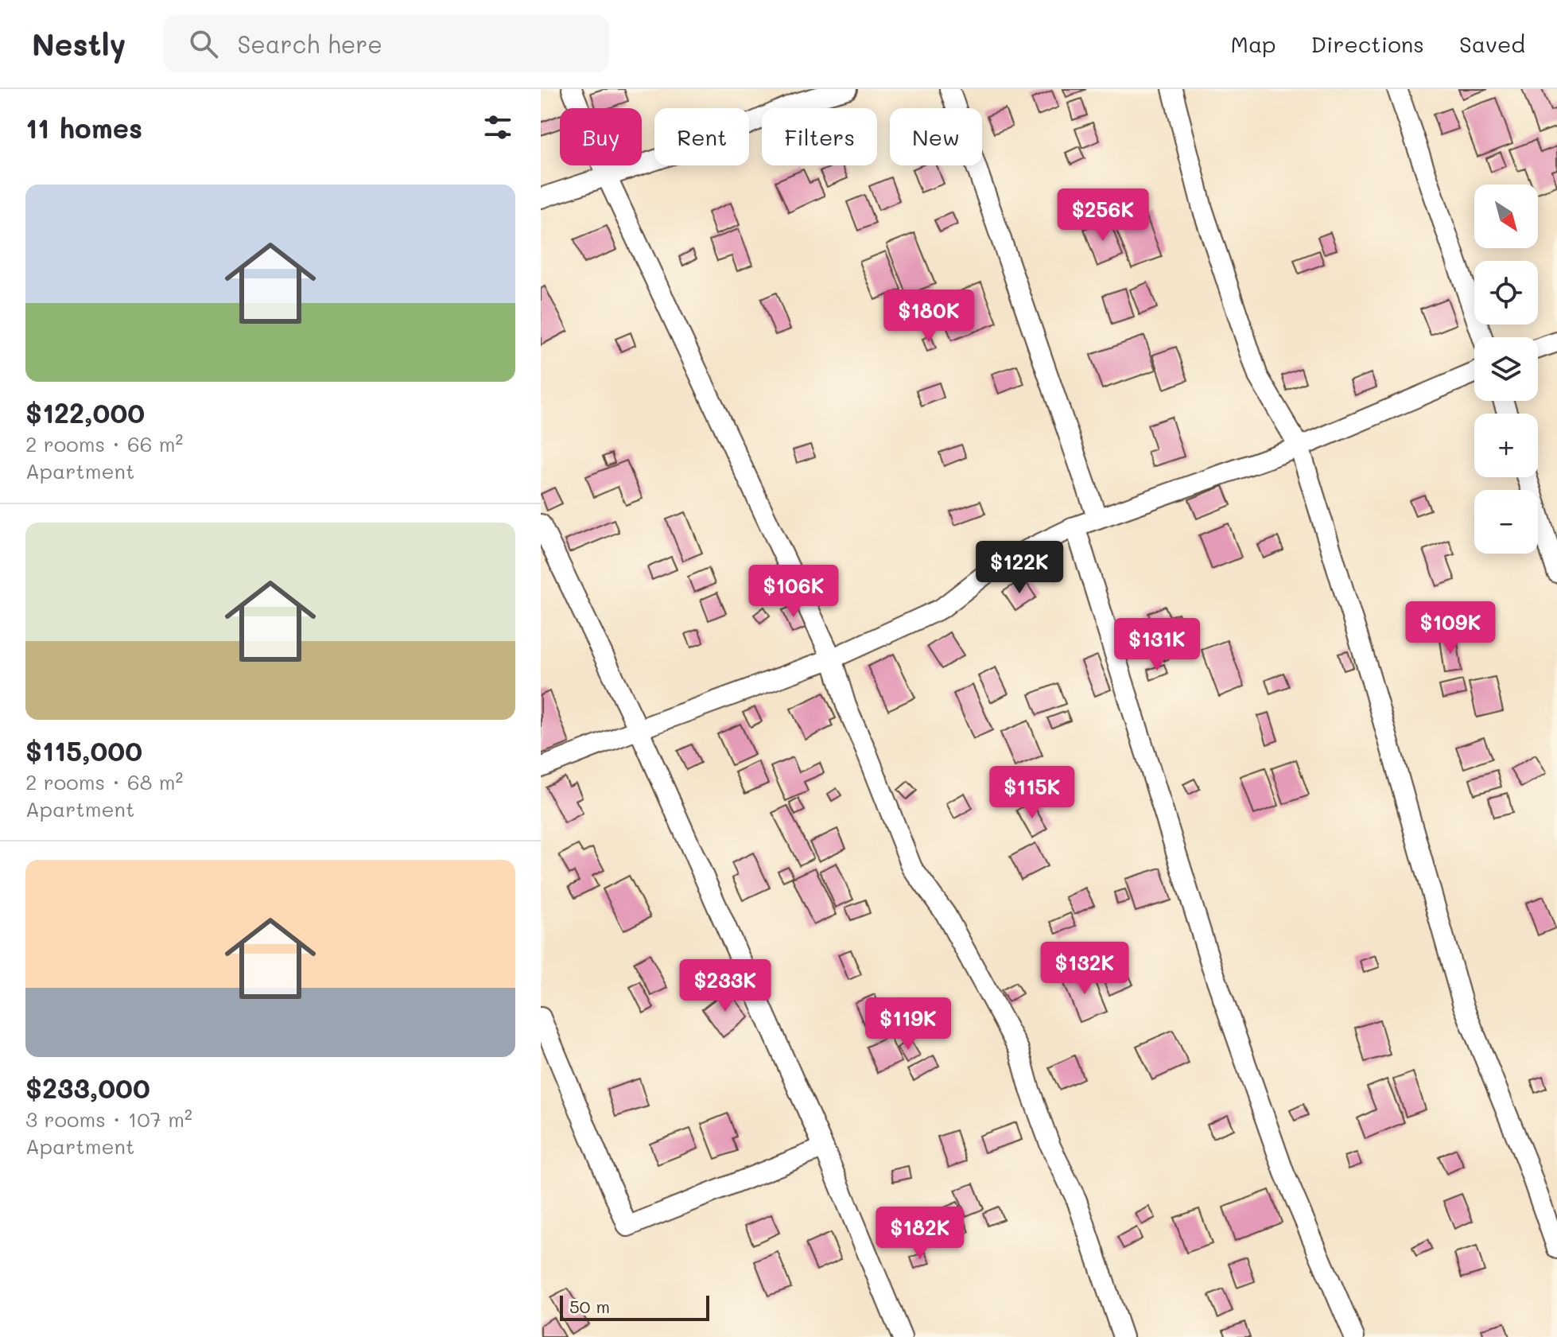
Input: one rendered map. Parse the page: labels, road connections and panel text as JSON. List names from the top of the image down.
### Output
{
  "scale_bar": "50 m",
  "north": "bottom right",
  "page": {
    "header": "Nestly",
    "search": "Search here",
    "nav": ["Map", "Directions", "Saved"],
    "heading": "11 homes",
    "chip": [
      "Buy",
      "Rent",
      "Filters",
      "New"
    ],
    "list": [
      {
        "name": "$122,000",
        "note": "2 rooms · 66 m² · Apartment"
      },
      {
        "name": "$115,000",
        "note": "2 rooms · 68 m² · Apartment"
      },
      {
        "name": "$233,000",
        "note": "3 rooms · 107 m² · Apartment"
      }
    ],
    "map_buttons": ["+", "−"],
    "price": [
      "$256K",
      "$180K",
      "$122K",
      "$106K",
      "$109K",
      "$131K",
      "$115K",
      "$132K",
      "$233K",
      "$119K",
      "$182K"
    ],
    "scale": "50 m"
  }
}
